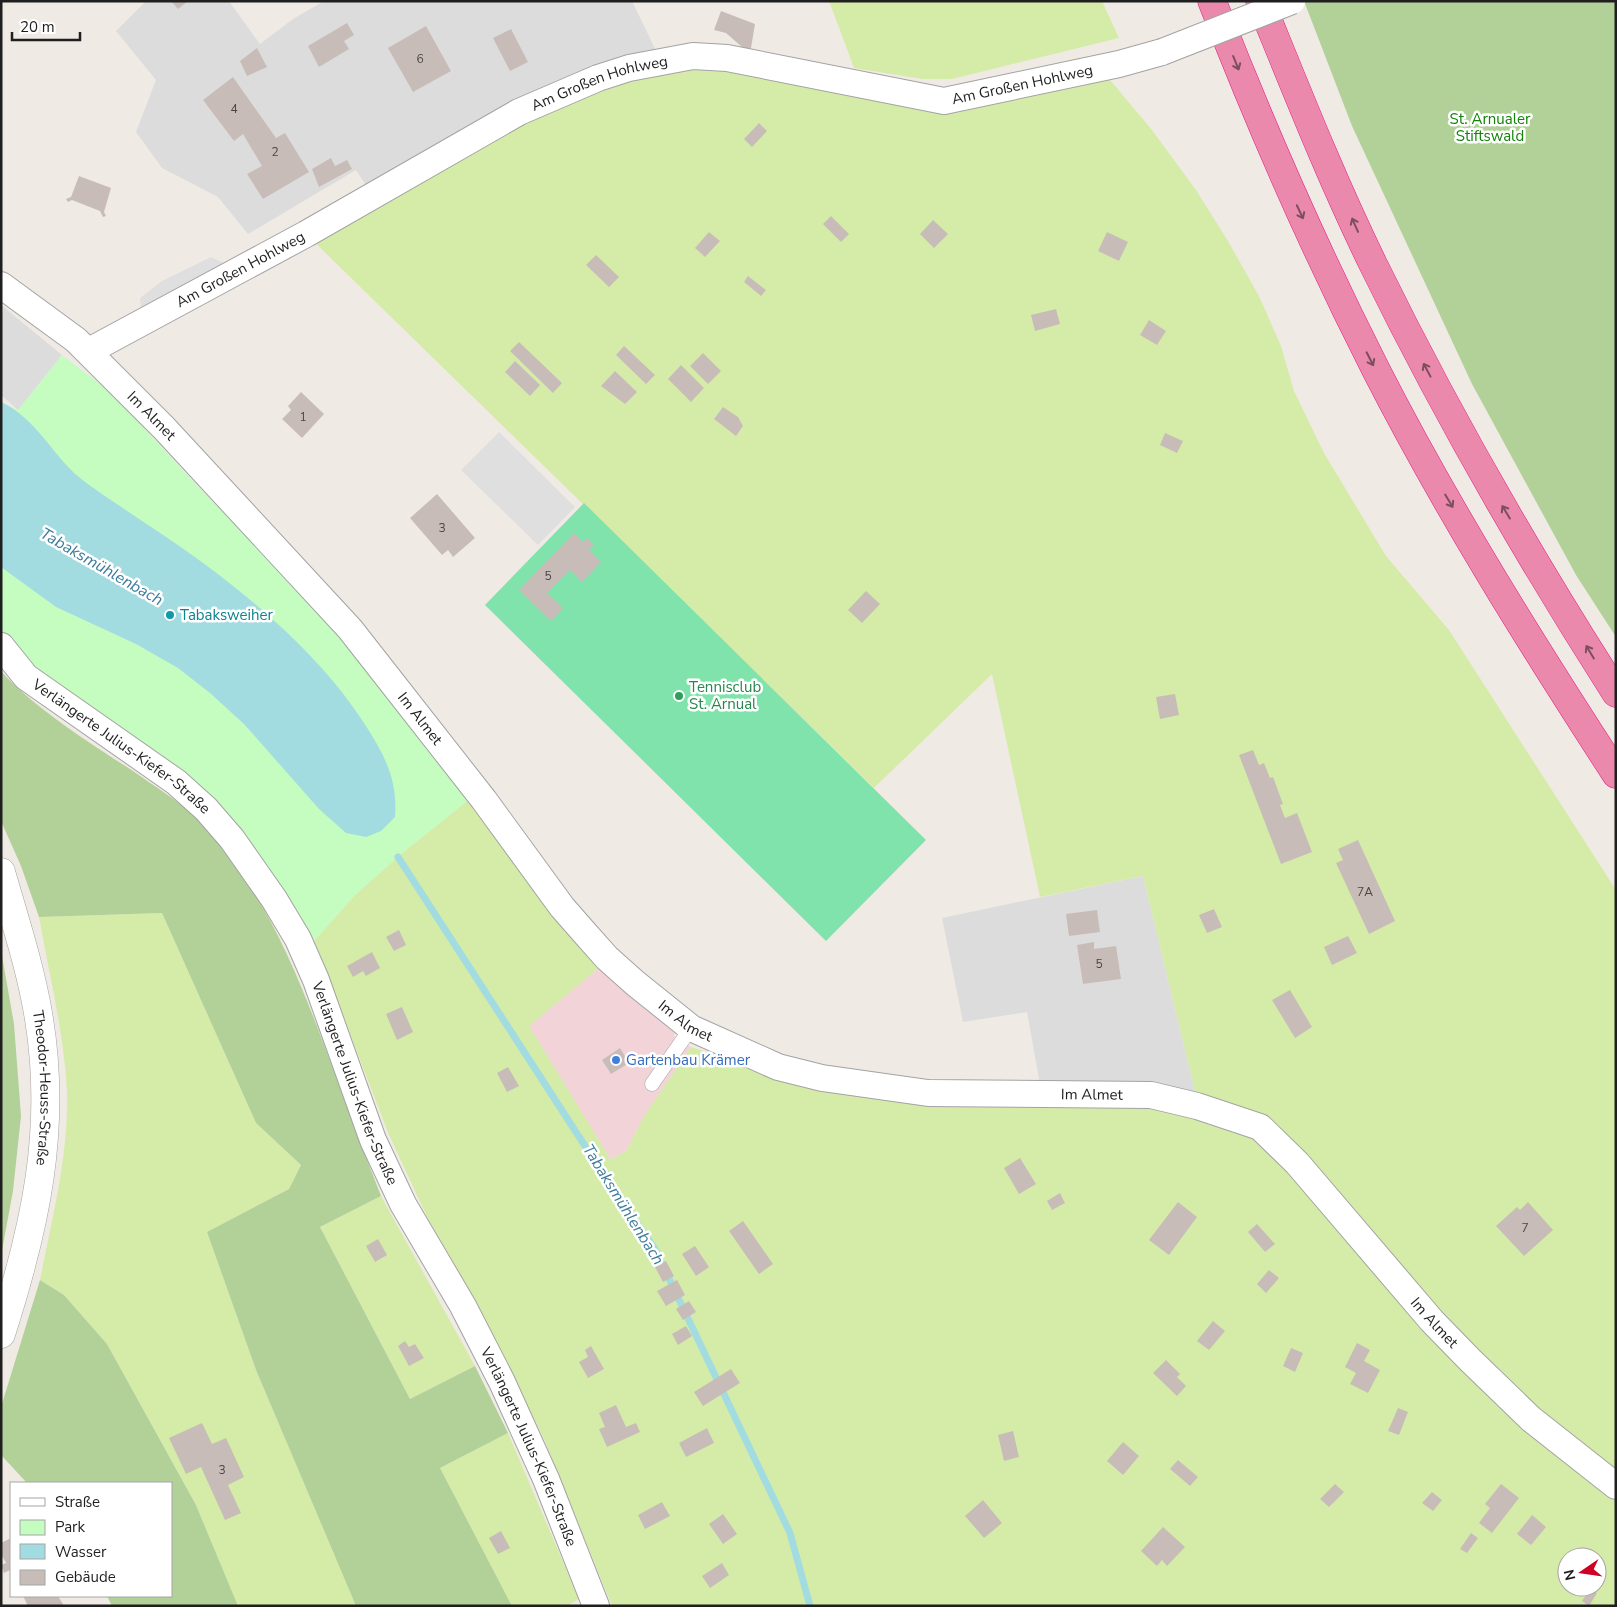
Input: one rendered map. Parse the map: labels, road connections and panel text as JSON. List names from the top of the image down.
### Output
{
  "streets": {
    "street": [
      "Am Großen Hohlweg",
      "Im Almet",
      "Verlängerte Julius-Kiefer-Straße",
      "Theodor-Heuss-Straße"
    ]
  },
  "crossings": [
    ["Am Großen Hohlweg", "Im Almet"]
  ],
  "water": ["Tabaksmühlenbach"],
  "parks": ["St. Arnualer Stiftswald"],
  "places": ["Tabaksweiher", "Tennisclub St. Arnual", "Gartenbau Krämer"],
  "house_numbers": [
    "6",
    "4",
    "2",
    "1",
    "3",
    "5",
    "7A",
    "5",
    "7",
    "3"
  ],
  "legend": [
    "Straße",
    "Park",
    "Wasser",
    "Gebäude"
  ],
  "scale_bar": "20 m",
  "north": "left"
}
